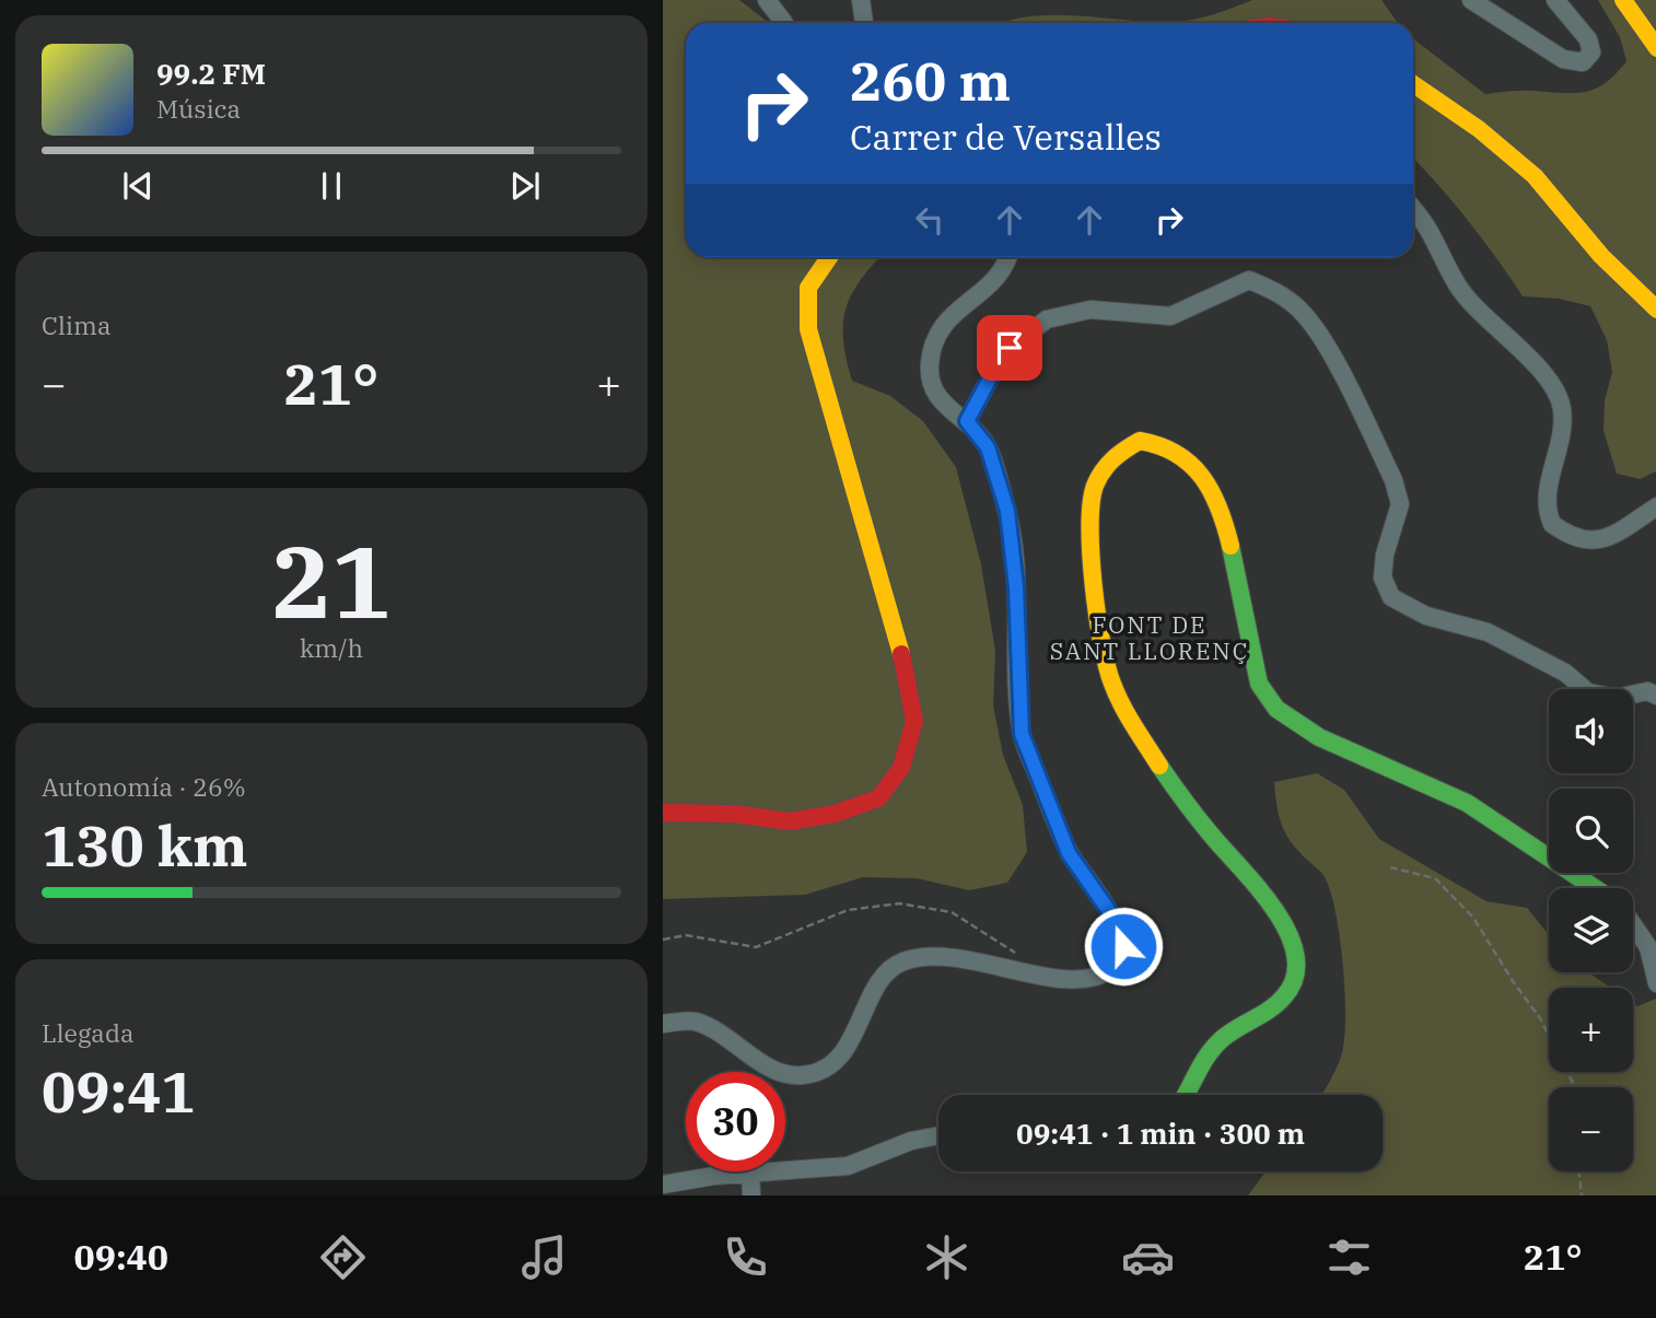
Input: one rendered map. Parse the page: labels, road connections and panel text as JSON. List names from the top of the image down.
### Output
{
  "districts": ["FONT DE SANT LLORENÇ"],
  "page": {
    "turn": ["260 m", "Carrer de Versalles"],
    "song": ["99.2 FM", "Música"],
    "tile": [
      "Clima",
      ["21", "km/h"],
      ["Autonomía · 26%", "130 km"],
      ["Llegada", "09:41"]
    ],
    "heat": ["−", "21°", "+"],
    "map_buttons": ["+", "−"],
    "limit": "30",
    "trip": "09:41 · 1 min · 300 m",
    "tabs": ["09:40", "21°"]
  }
}
